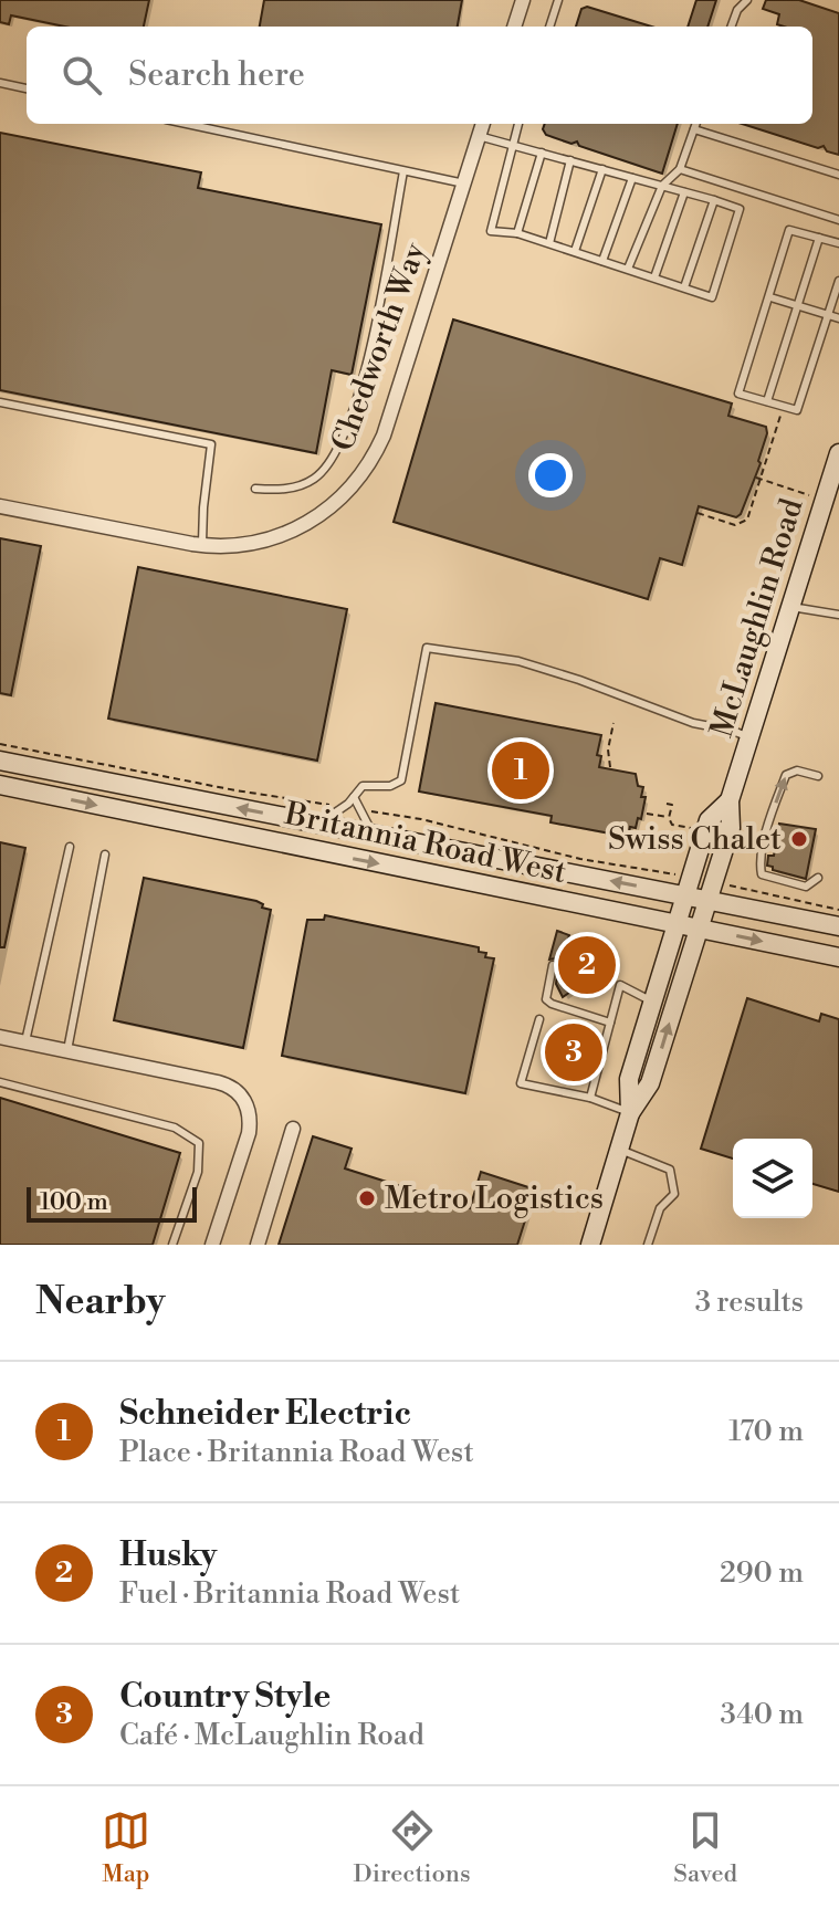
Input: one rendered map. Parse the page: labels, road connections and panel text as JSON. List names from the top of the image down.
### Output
{
  "streets": {
    "main road": ["McLaughlin Road", "Britannia Road West"],
    "street": ["Chedworth Way"]
  },
  "crossings": [
    ["McLaughlin Road", "Britannia Road West"]
  ],
  "places": ["Swiss Chalet", "Metro Logistics"],
  "scale_bar": "100 m",
  "page": {
    "search": "Search here",
    "pins": ["1", "2", "3"],
    "scale": "100 m",
    "heading": ["Nearby", "3 results"],
    "list": [
      {
        "mark": "1",
        "name": "Schneider Electric",
        "note": "Place · Britannia Road West",
        "value": "170 m"
      },
      {
        "mark": "2",
        "name": "Husky",
        "note": "Fuel · Britannia Road West",
        "value": "290 m"
      },
      {
        "mark": "3",
        "name": "Country Style",
        "note": "Café · McLaughlin Road",
        "value": "340 m"
      }
    ],
    "nav": ["Map", "Directions", "Saved"]
  }
}
